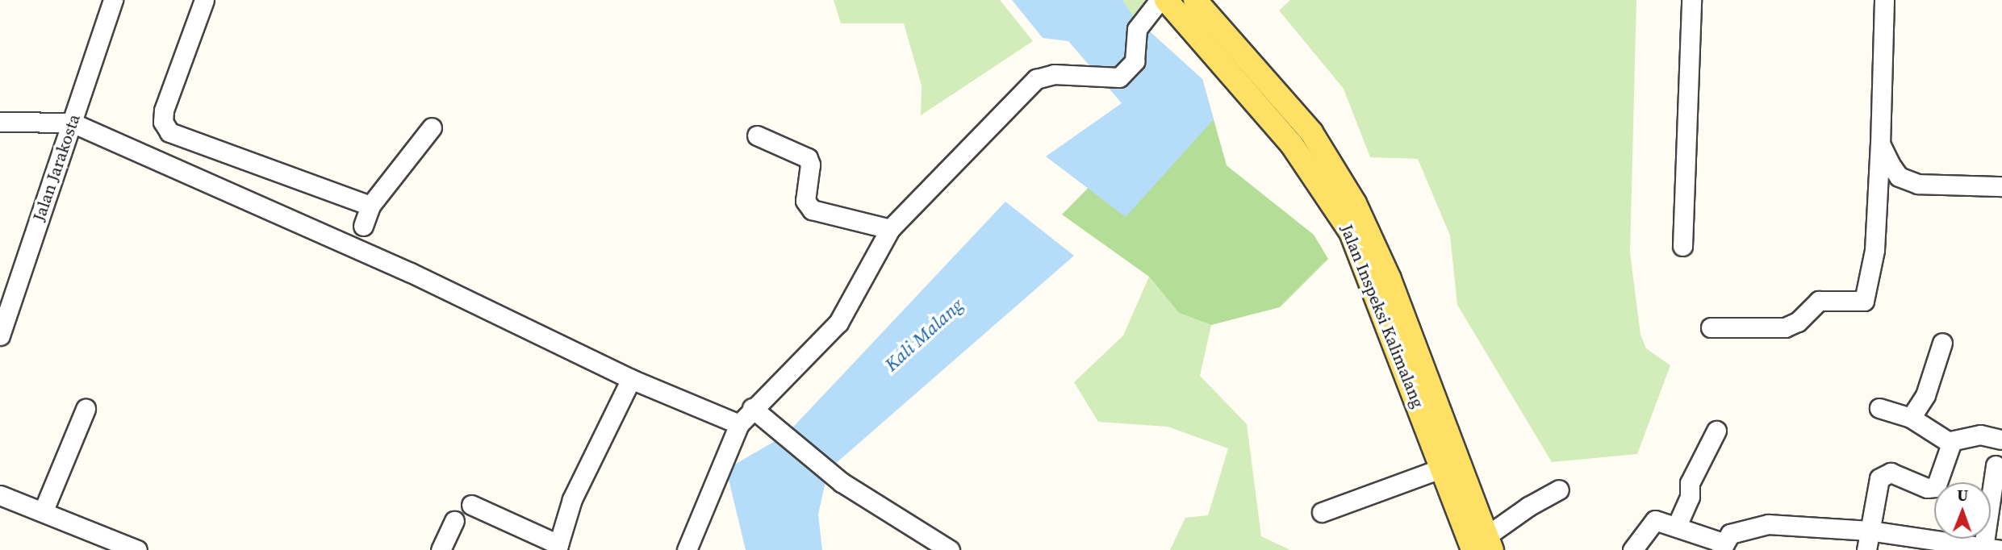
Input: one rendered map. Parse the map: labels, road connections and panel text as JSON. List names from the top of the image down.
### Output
{
  "streets": {
    "main road": ["Jalan Inspeksi Kalimalang"],
    "street": ["Jalan Jarakosta"]
  },
  "water": ["Kali Malang"],
  "north": "top"
}
